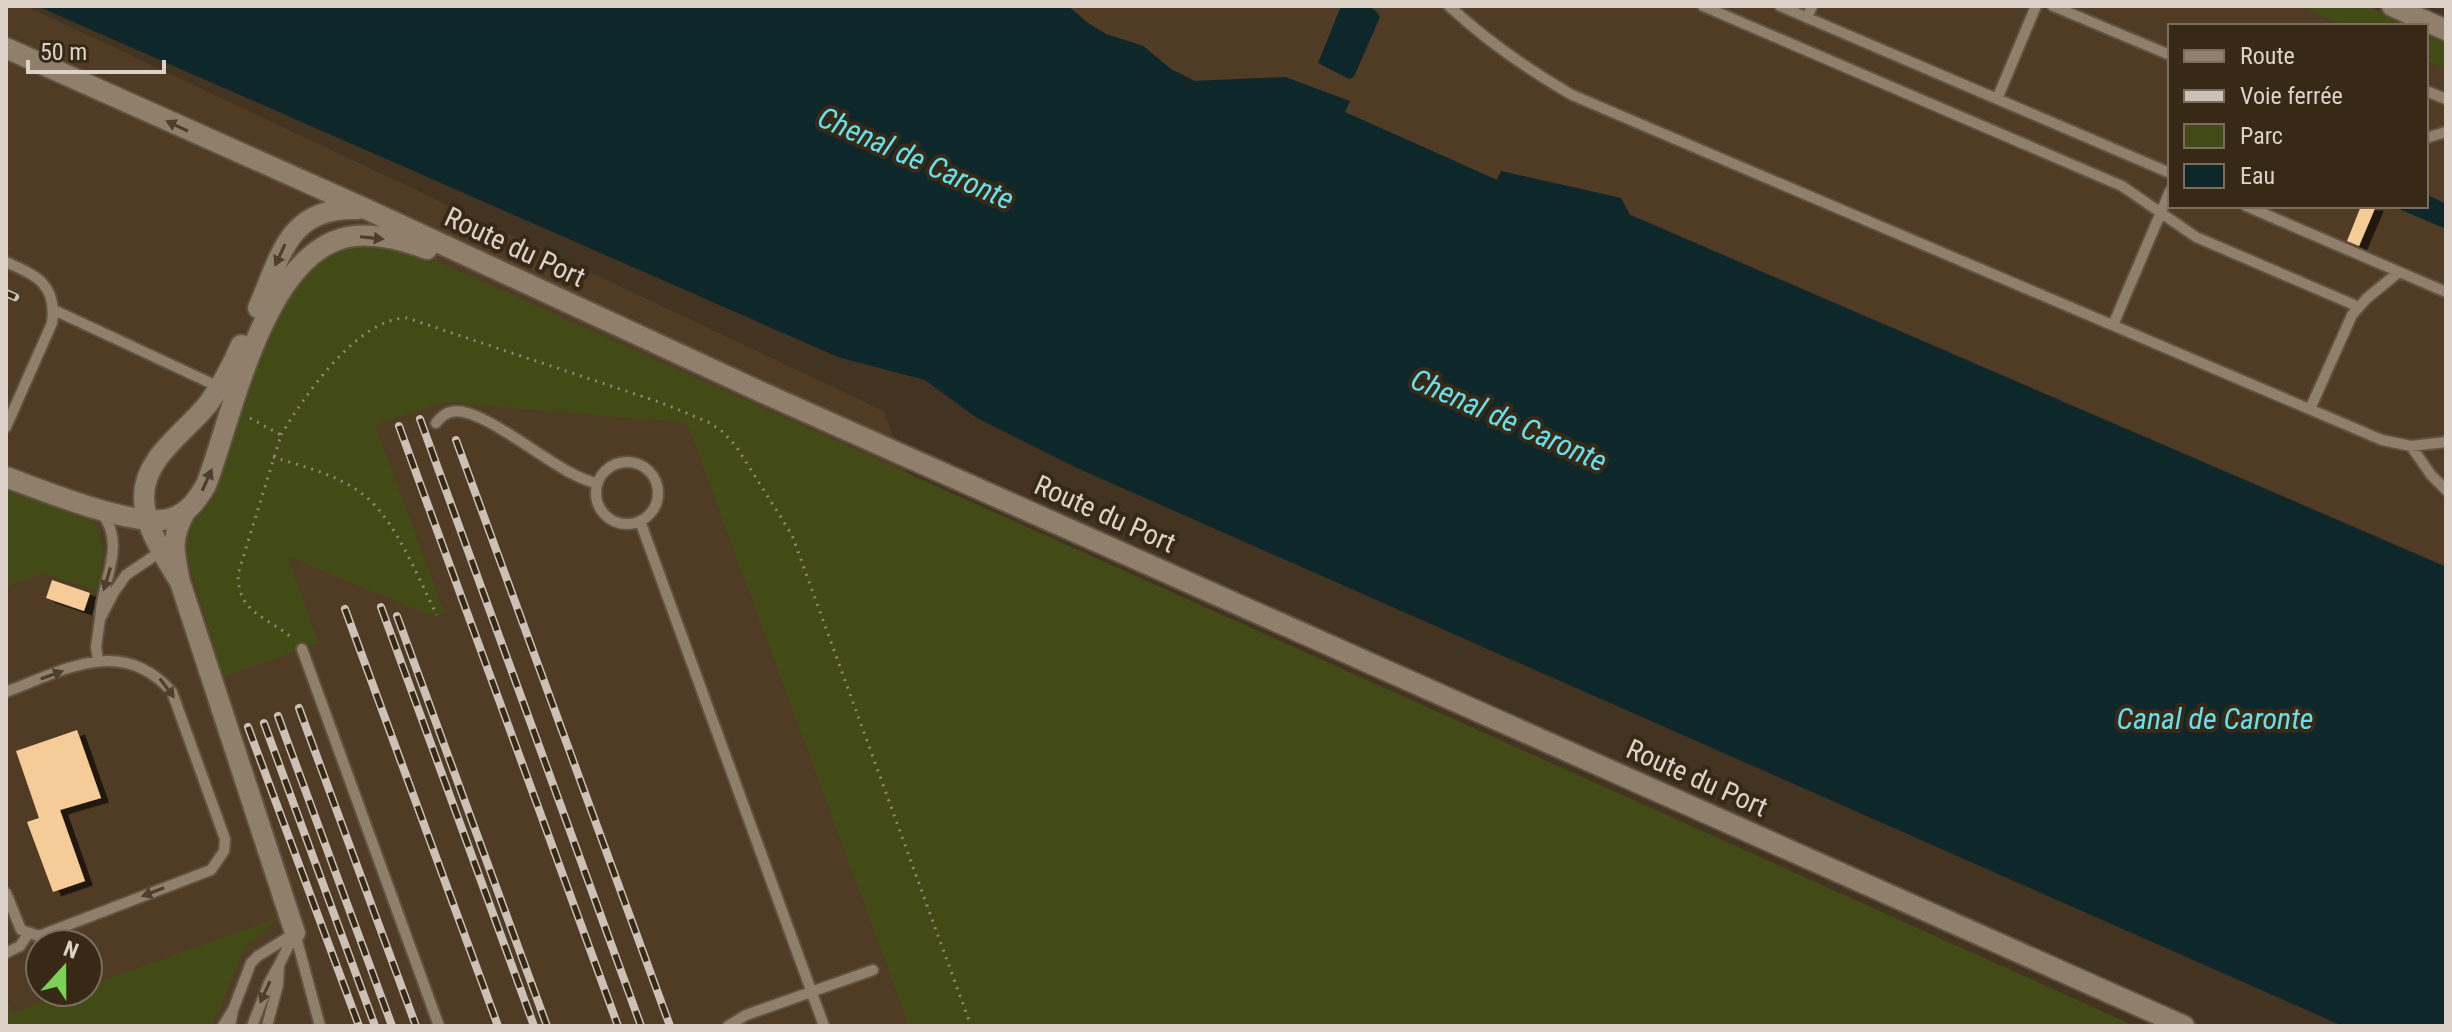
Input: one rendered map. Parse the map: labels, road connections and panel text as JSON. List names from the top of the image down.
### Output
{
  "streets": {
    "street": ["Route du Port"]
  },
  "water": ["Chenal de Caronte", "Canal de Caronte"],
  "legend": [
    "Route",
    "Voie ferrée",
    "Parc",
    "Eau"
  ],
  "scale_bar": "50 m",
  "north": "top"
}
